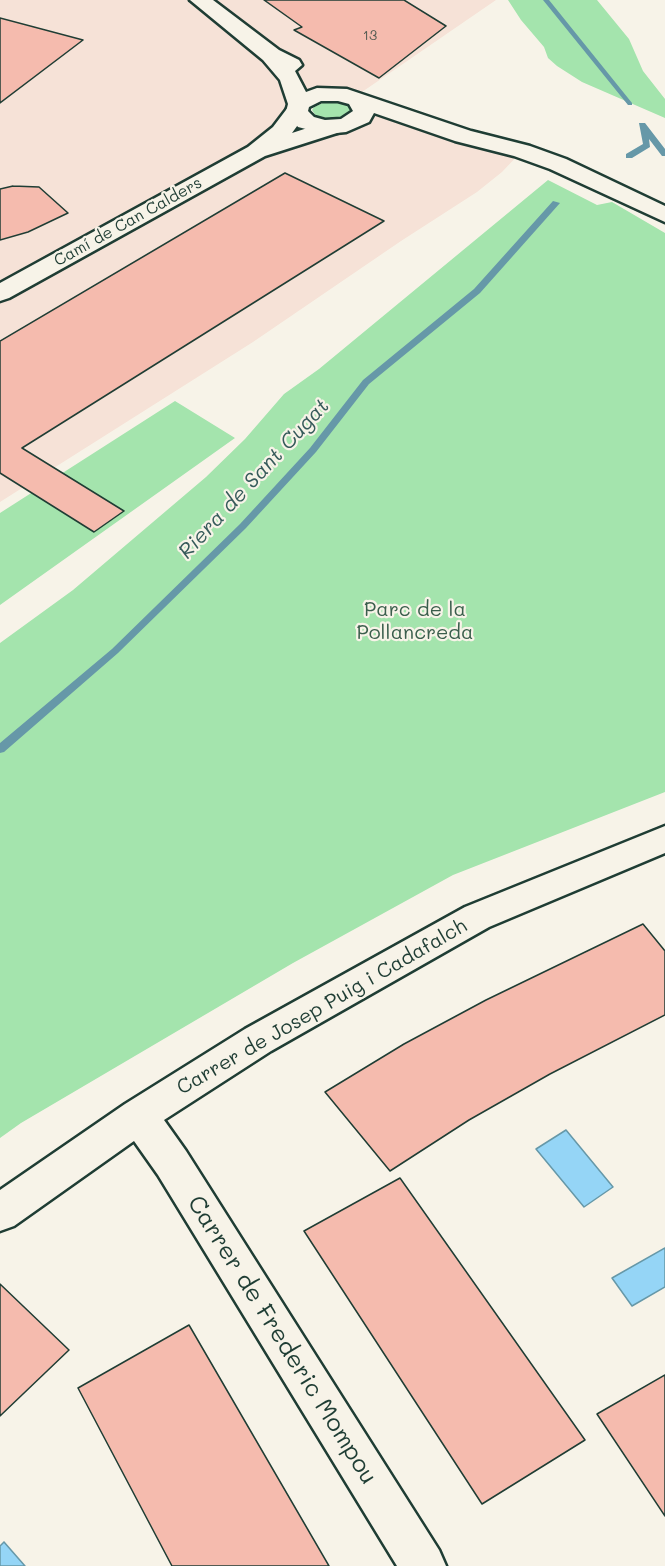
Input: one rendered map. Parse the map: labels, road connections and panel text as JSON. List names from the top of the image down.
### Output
{
  "streets": {
    "street": ["Camí de Can Calders", "Carrer de Josep Puig i Cadafalch", "Carrer de Frederic Mompou"]
  },
  "crossings": [
    ["Carrer de Josep Puig i Cadafalch", "Carrer de Frederic Mompou"]
  ],
  "water": ["Riera de Sant Cugat"],
  "parks": ["Parc de la Pollancreda"],
  "house_numbers": ["13"]
}
